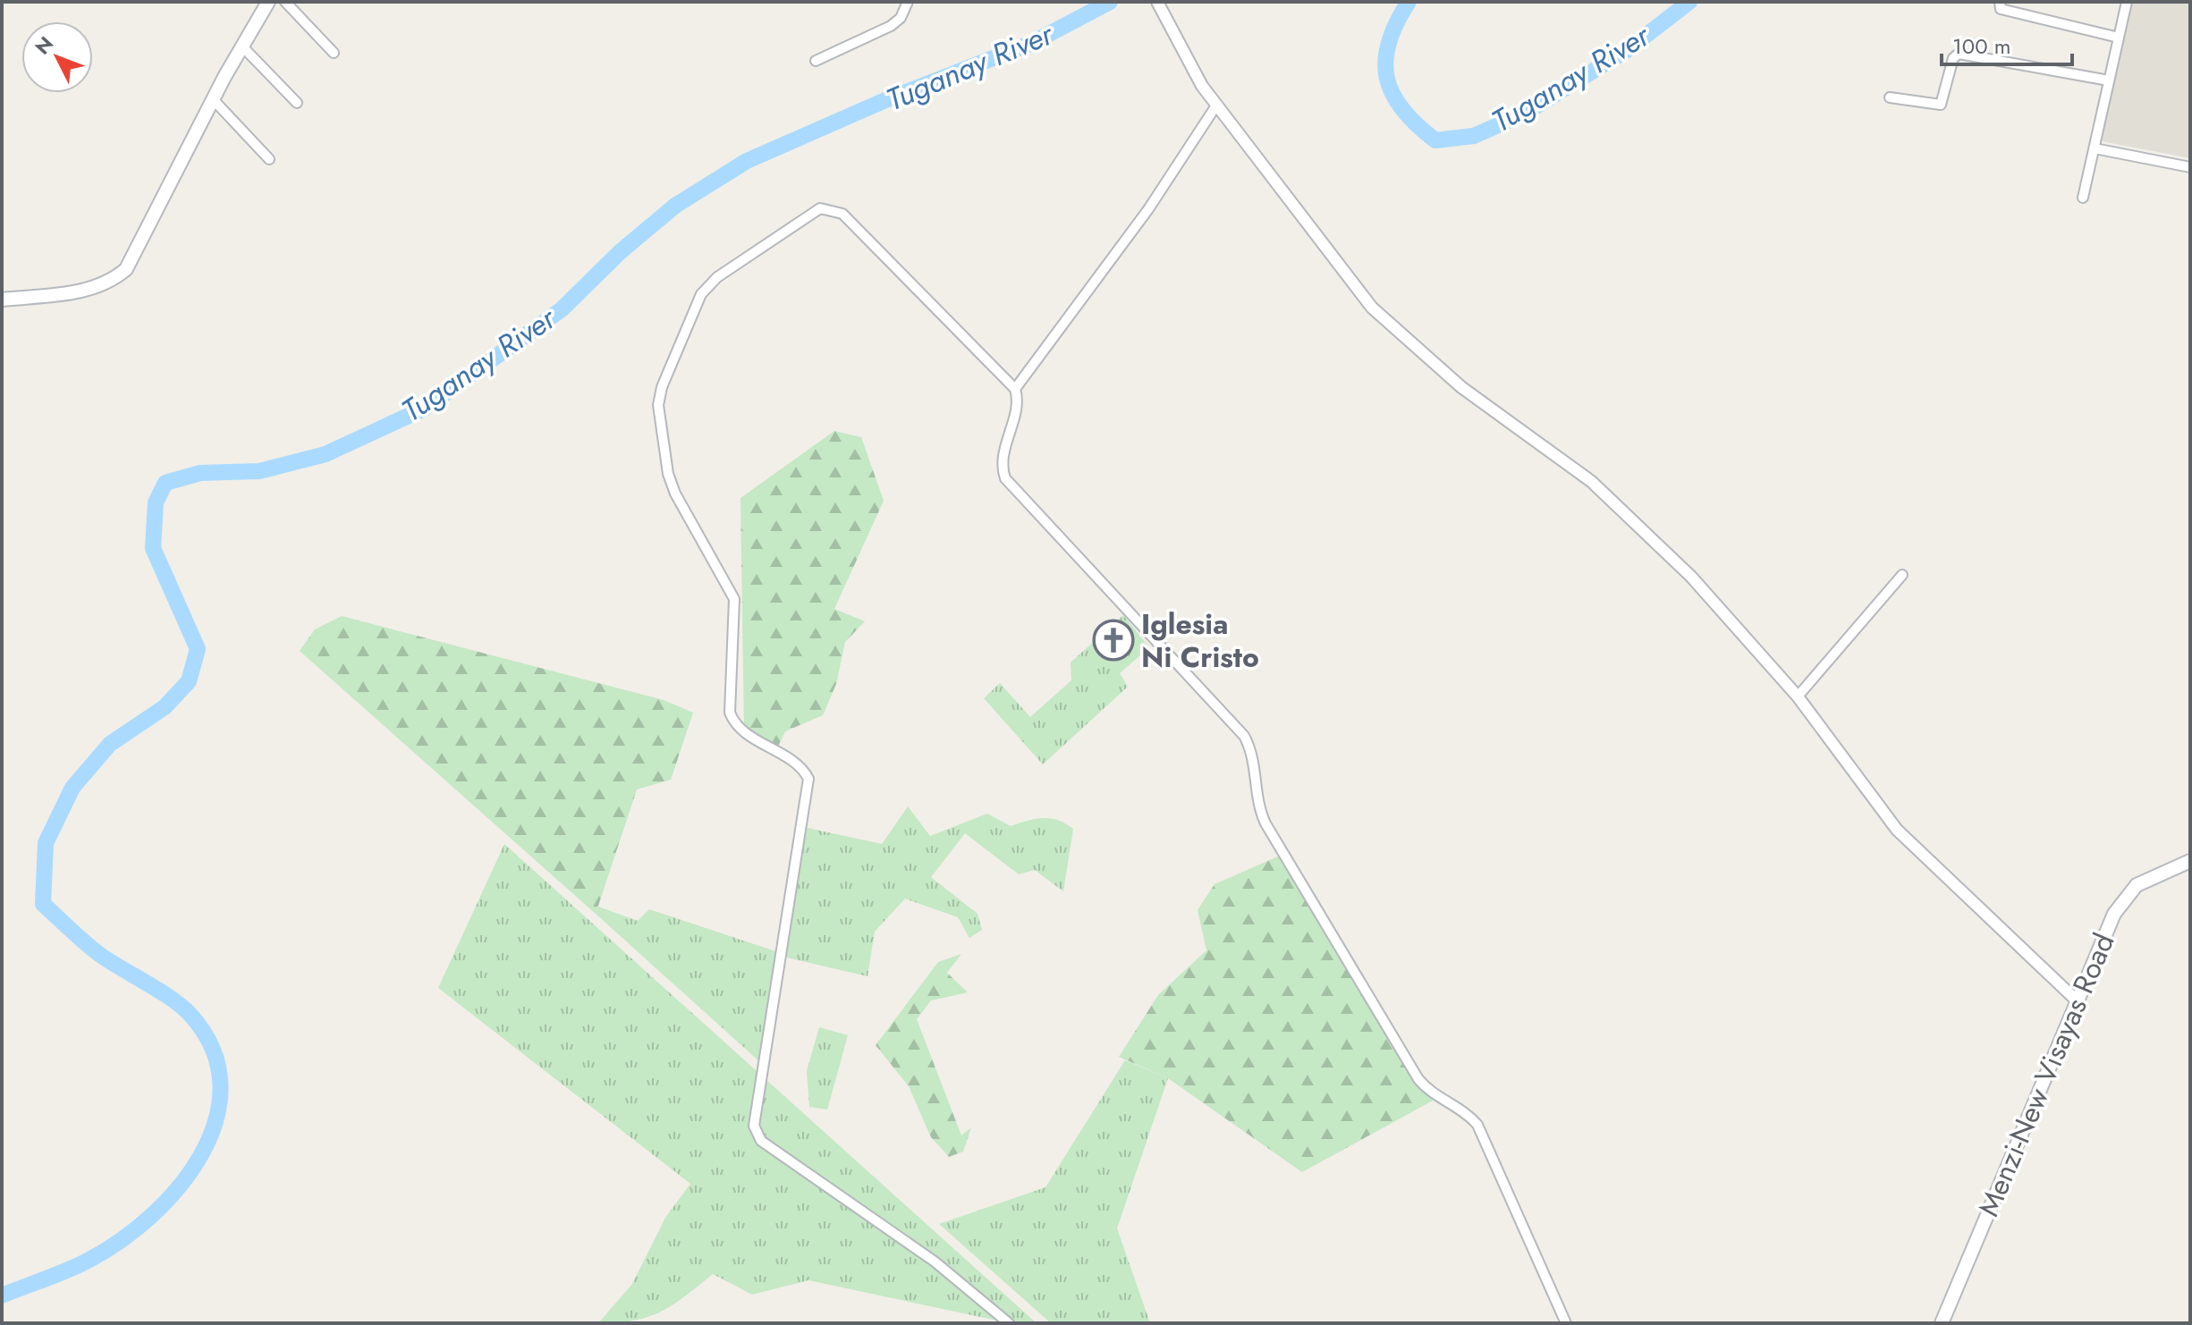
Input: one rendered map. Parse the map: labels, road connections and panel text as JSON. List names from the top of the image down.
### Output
{
  "streets": {
    "main road": ["Menzi-New Visayas Road"]
  },
  "water": ["Tuganay River"],
  "places": {
    "church": ["Iglesia Ni Cristo"]
  },
  "scale_bar": "100 m",
  "north": "top left"
}
